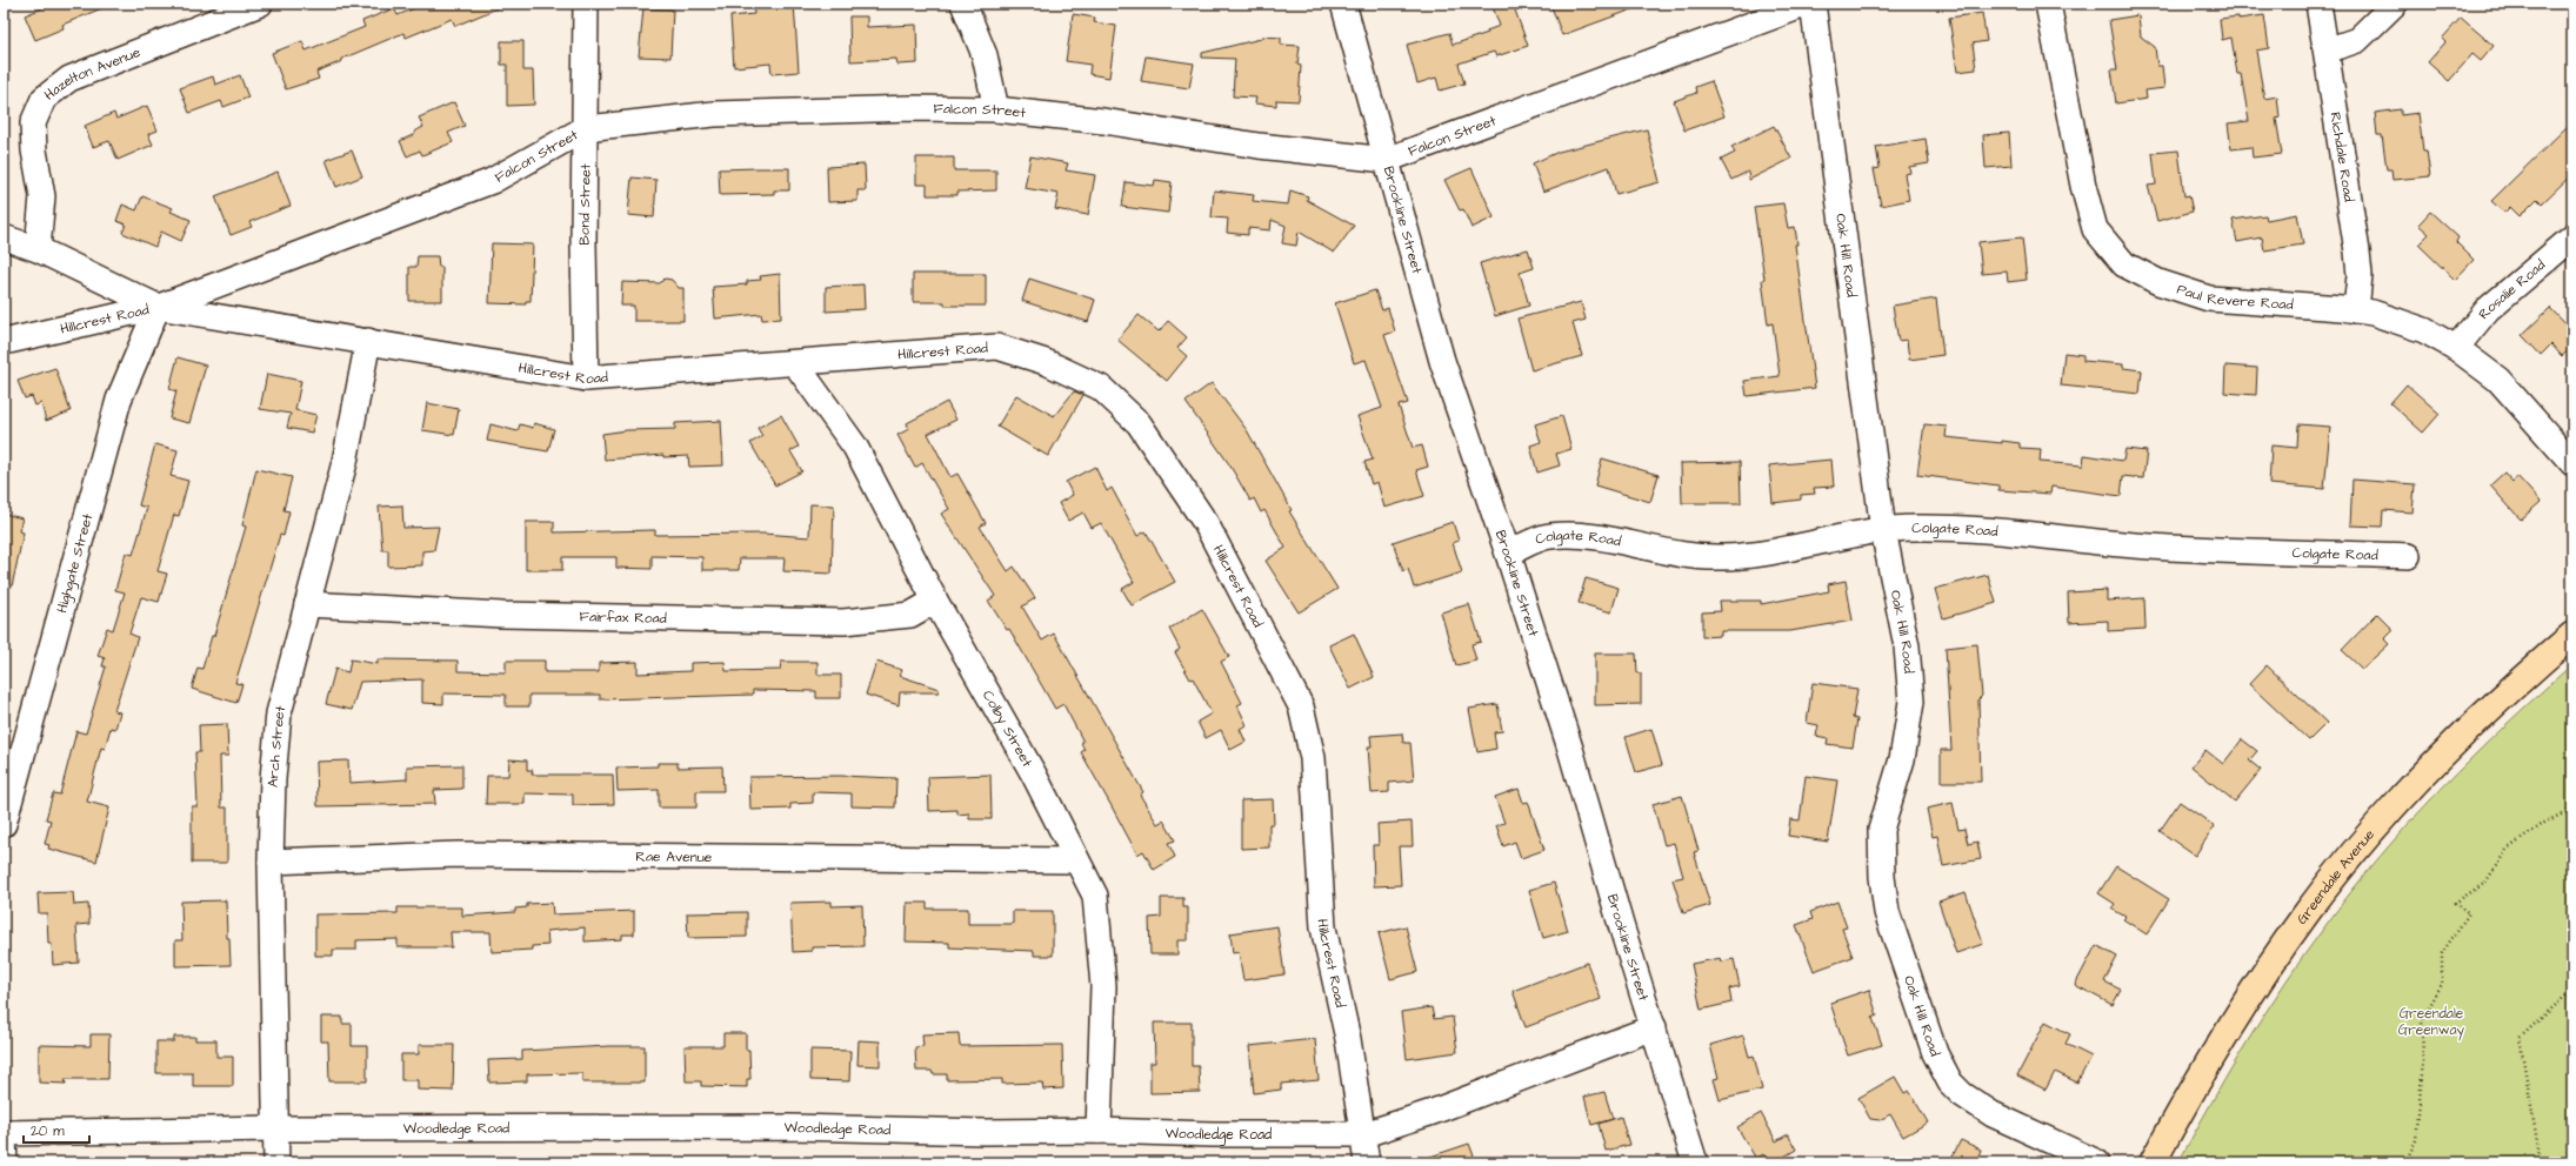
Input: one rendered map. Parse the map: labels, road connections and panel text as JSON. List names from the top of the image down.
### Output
{
  "streets": {
    "main road": ["Greendale Avenue"],
    "street": [
      "Hazelton Avenue",
      "Falcon Street",
      "Richdale Road",
      "Bond Street",
      "Brookline Street",
      "Oak Hill Road",
      "Rosalie Road",
      "Paul Revere Road",
      "Hillcrest Road",
      "Colgate Road",
      "Highgate Street",
      "Fairfax Road",
      "Colby Street",
      "Arch Street",
      "Rae Avenue",
      "Woodledge Road"
    ]
  },
  "crossings": [
    ["Falcon Street", "Bond Street"],
    ["Falcon Street", "Brookline Street"],
    ["Falcon Street", "Hillcrest Road"],
    ["Falcon Street", "Highgate Street"],
    ["Richdale Road", "Paul Revere Road"],
    ["Bond Street", "Hillcrest Road"],
    ["Brookline Street", "Colgate Road"],
    ["Brookline Street", "Woodledge Road"],
    ["Oak Hill Road", "Colgate Road"],
    ["Rosalie Road", "Paul Revere Road"],
    ["Hillcrest Road", "Highgate Street"],
    ["Hillcrest Road", "Colby Street"],
    ["Hillcrest Road", "Arch Street"],
    ["Hillcrest Road", "Woodledge Road"],
    ["Fairfax Road", "Colby Street"],
    ["Fairfax Road", "Arch Street"],
    ["Colby Street", "Rae Avenue"],
    ["Colby Street", "Woodledge Road"],
    ["Arch Street", "Rae Avenue"],
    ["Arch Street", "Woodledge Road"]
  ],
  "parks": ["Greendale Greenway"],
  "scale_bar": "20 m"
}
